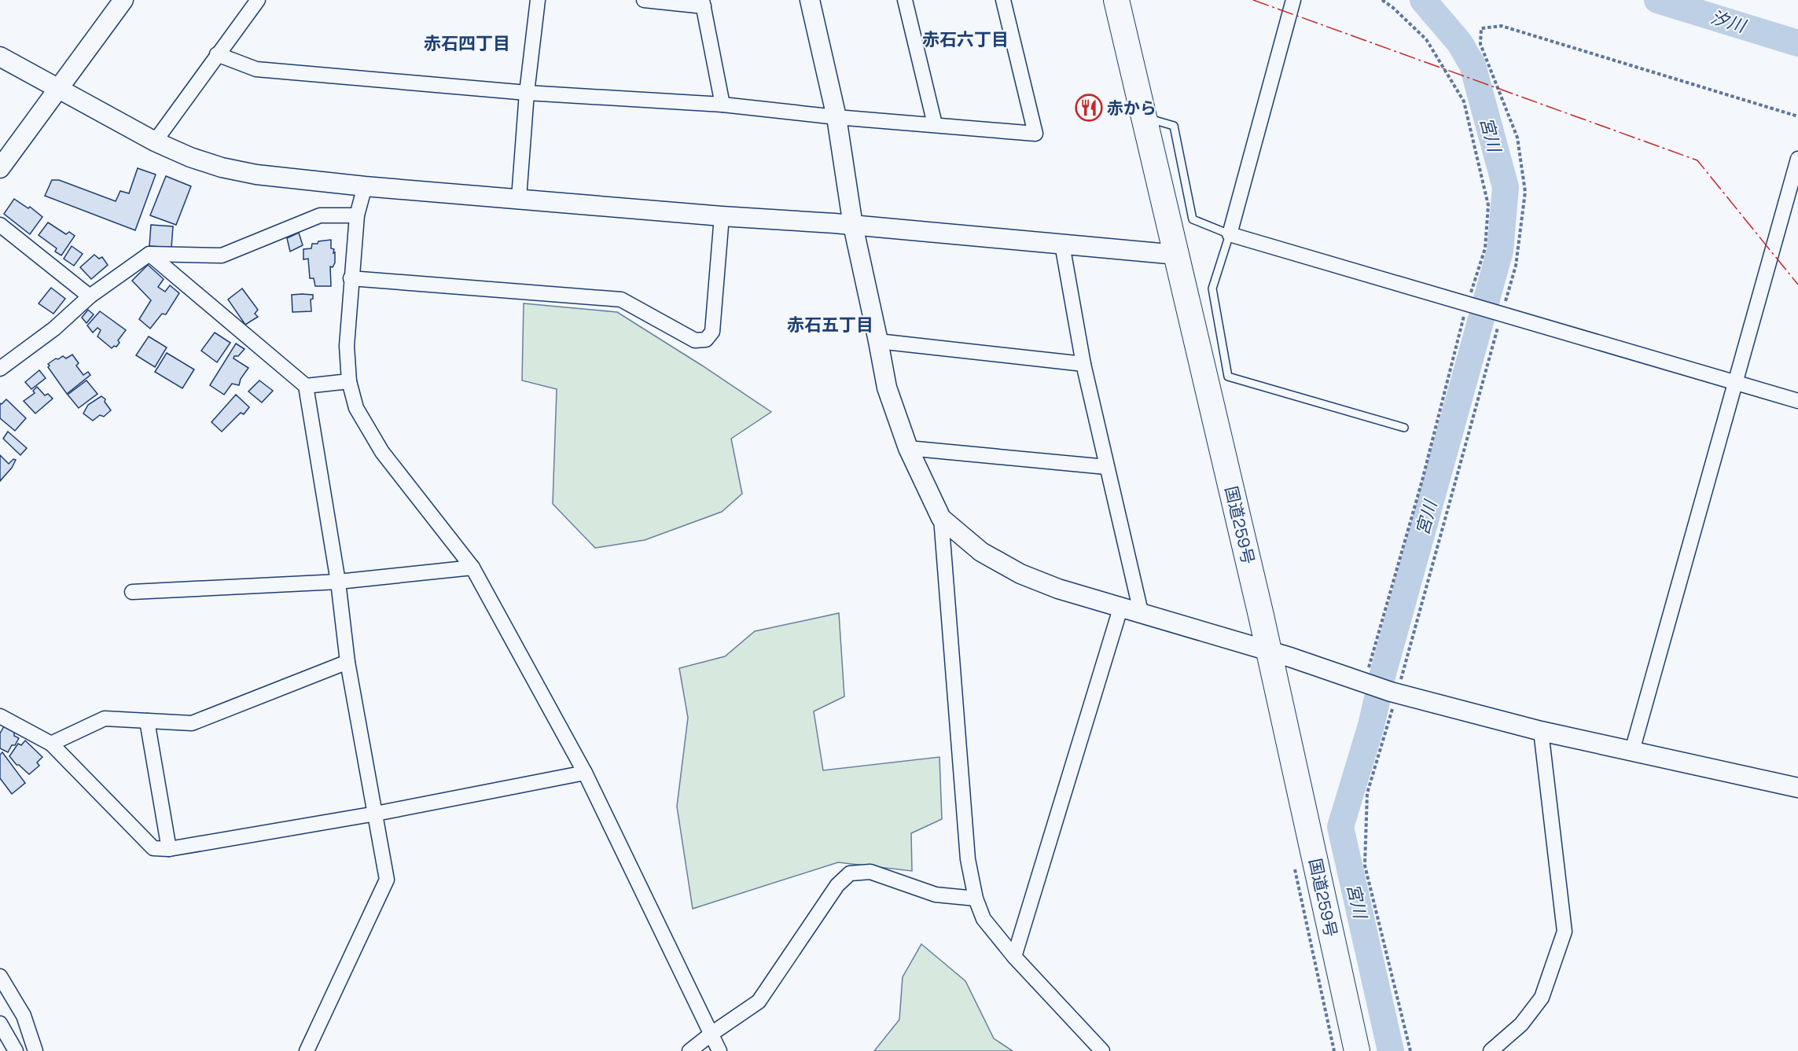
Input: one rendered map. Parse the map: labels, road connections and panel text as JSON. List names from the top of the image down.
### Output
{
  "streets": {
    "highway": ["国道259号"]
  },
  "districts": ["赤石六丁目", "赤石四丁目", "赤石五丁目"],
  "water": ["汐川", "宮川"],
  "places": {
    "restaurant": ["赤から"]
  }
}
